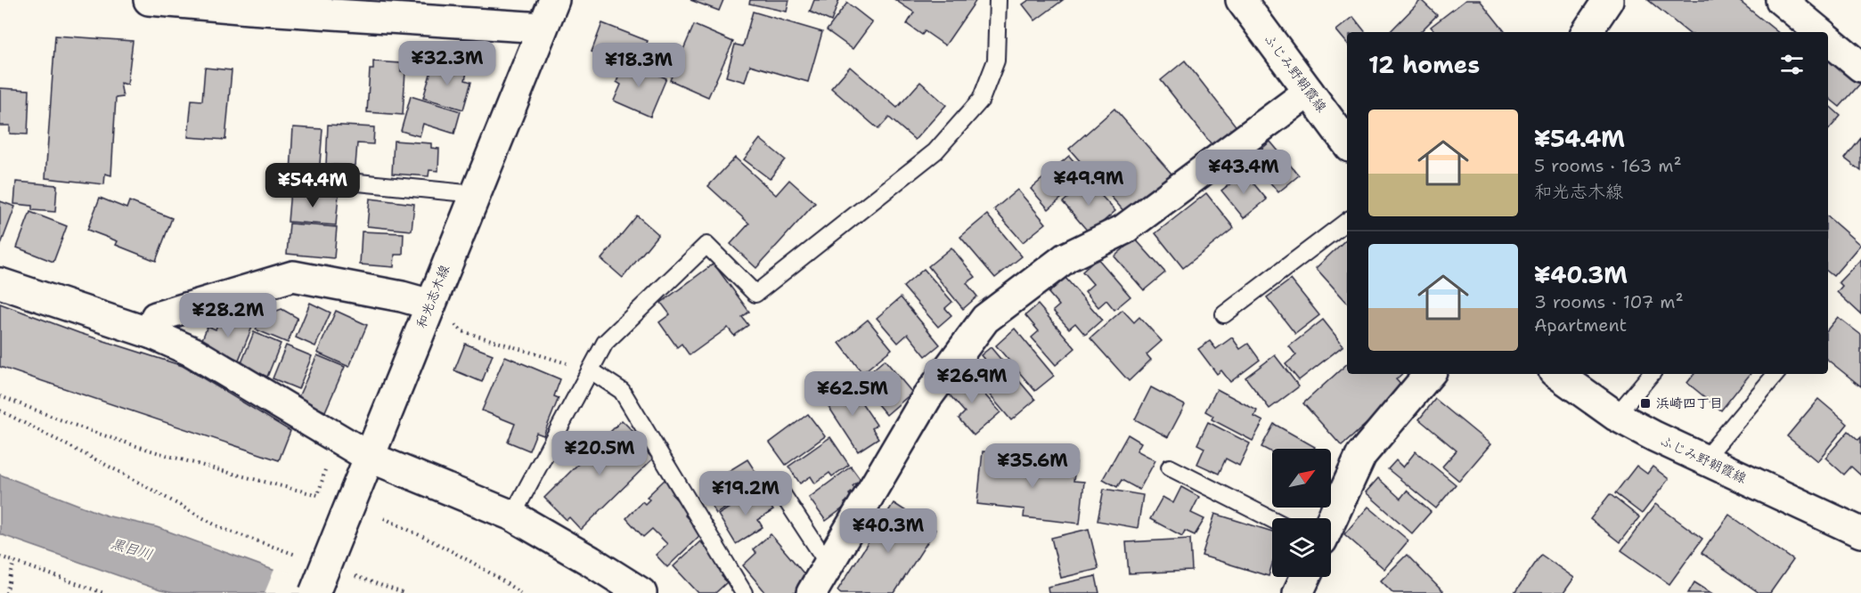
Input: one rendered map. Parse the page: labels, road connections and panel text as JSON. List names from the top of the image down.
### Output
{
  "streets": {
    "street": ["ふじみ野朝霞線", "和光志木線"]
  },
  "water": ["黒目川"],
  "places": {
    "transit": ["浜崎四丁目"]
  },
  "north": "top right",
  "page": {
    "heading": "12 homes",
    "price": [
      "¥32.3M",
      "¥18.3M",
      "¥43.4M",
      "¥49.9M",
      "¥54.4M",
      "¥28.2M",
      "¥26.9M",
      "¥62.5M",
      "¥20.5M",
      "¥35.6M",
      "¥19.2M",
      "¥40.3M"
    ],
    "list": [
      {
        "name": "¥54.4M",
        "note": "5 rooms · 163 m² · 和光志木線"
      },
      {
        "name": "¥40.3M",
        "note": "3 rooms · 107 m² · Apartment"
      }
    ]
  }
}
